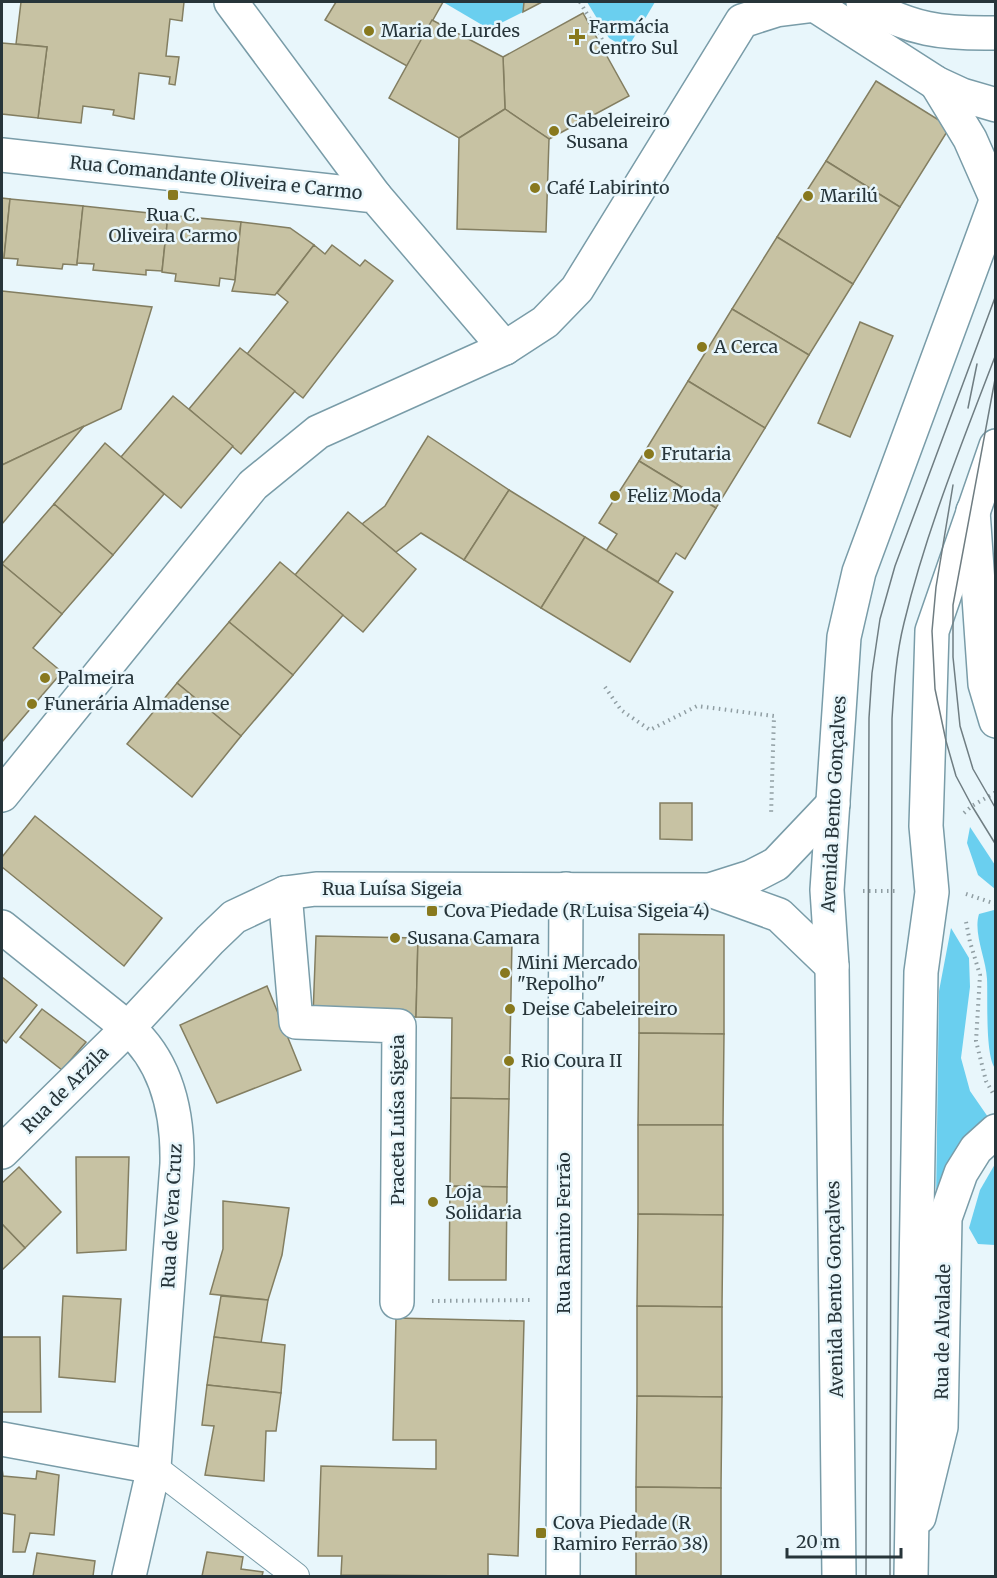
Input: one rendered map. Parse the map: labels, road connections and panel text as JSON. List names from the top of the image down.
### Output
{
  "streets": {
    "street": [
      "Rua Comandante Oliveira e Carmo",
      "Avenida Bento Gonçalves",
      "Rua Luísa Sigeia",
      "Rua de Arzila",
      "Praceta Luísa Sigeia",
      "Rua de Vera Cruz",
      "Rua Ramiro Ferrão",
      "Rua de Alvalade"
    ]
  },
  "crossings": [
    ["Avenida Bento Gonçalves", "Rua Luísa Sigeia"],
    ["Rua Luísa Sigeia", "Rua de Arzila"],
    ["Rua Luísa Sigeia", "Praceta Luísa Sigeia"],
    ["Rua Luísa Sigeia", "Rua de Vera Cruz"],
    ["Rua Luísa Sigeia", "Rua Ramiro Ferrão"],
    ["Rua de Arzila", "Rua de Vera Cruz"]
  ],
  "places": {
    "other": [
      "Maria de Lurdes",
      "Cabeleireiro Susana",
      "Café Labirinto",
      "Marilú",
      "A Cerca",
      "Frutaria",
      "Feliz Moda",
      "Palmeira",
      "Funerária Almadense",
      "Susana Camara",
      "Mini Mercado \"Repolho\"",
      "Deise Cabeleireiro",
      "Rio Coura II",
      "Loja Solidaria"
    ],
    "health": ["Farmácia Centro Sul"],
    "transit": ["Rua C. Oliveira Carmo", "Cova Piedade (R Luisa Sigeia 4)", "Cova Piedade (R Ramiro Ferrão 38)"]
  },
  "scale_bar": "20 m"
}
